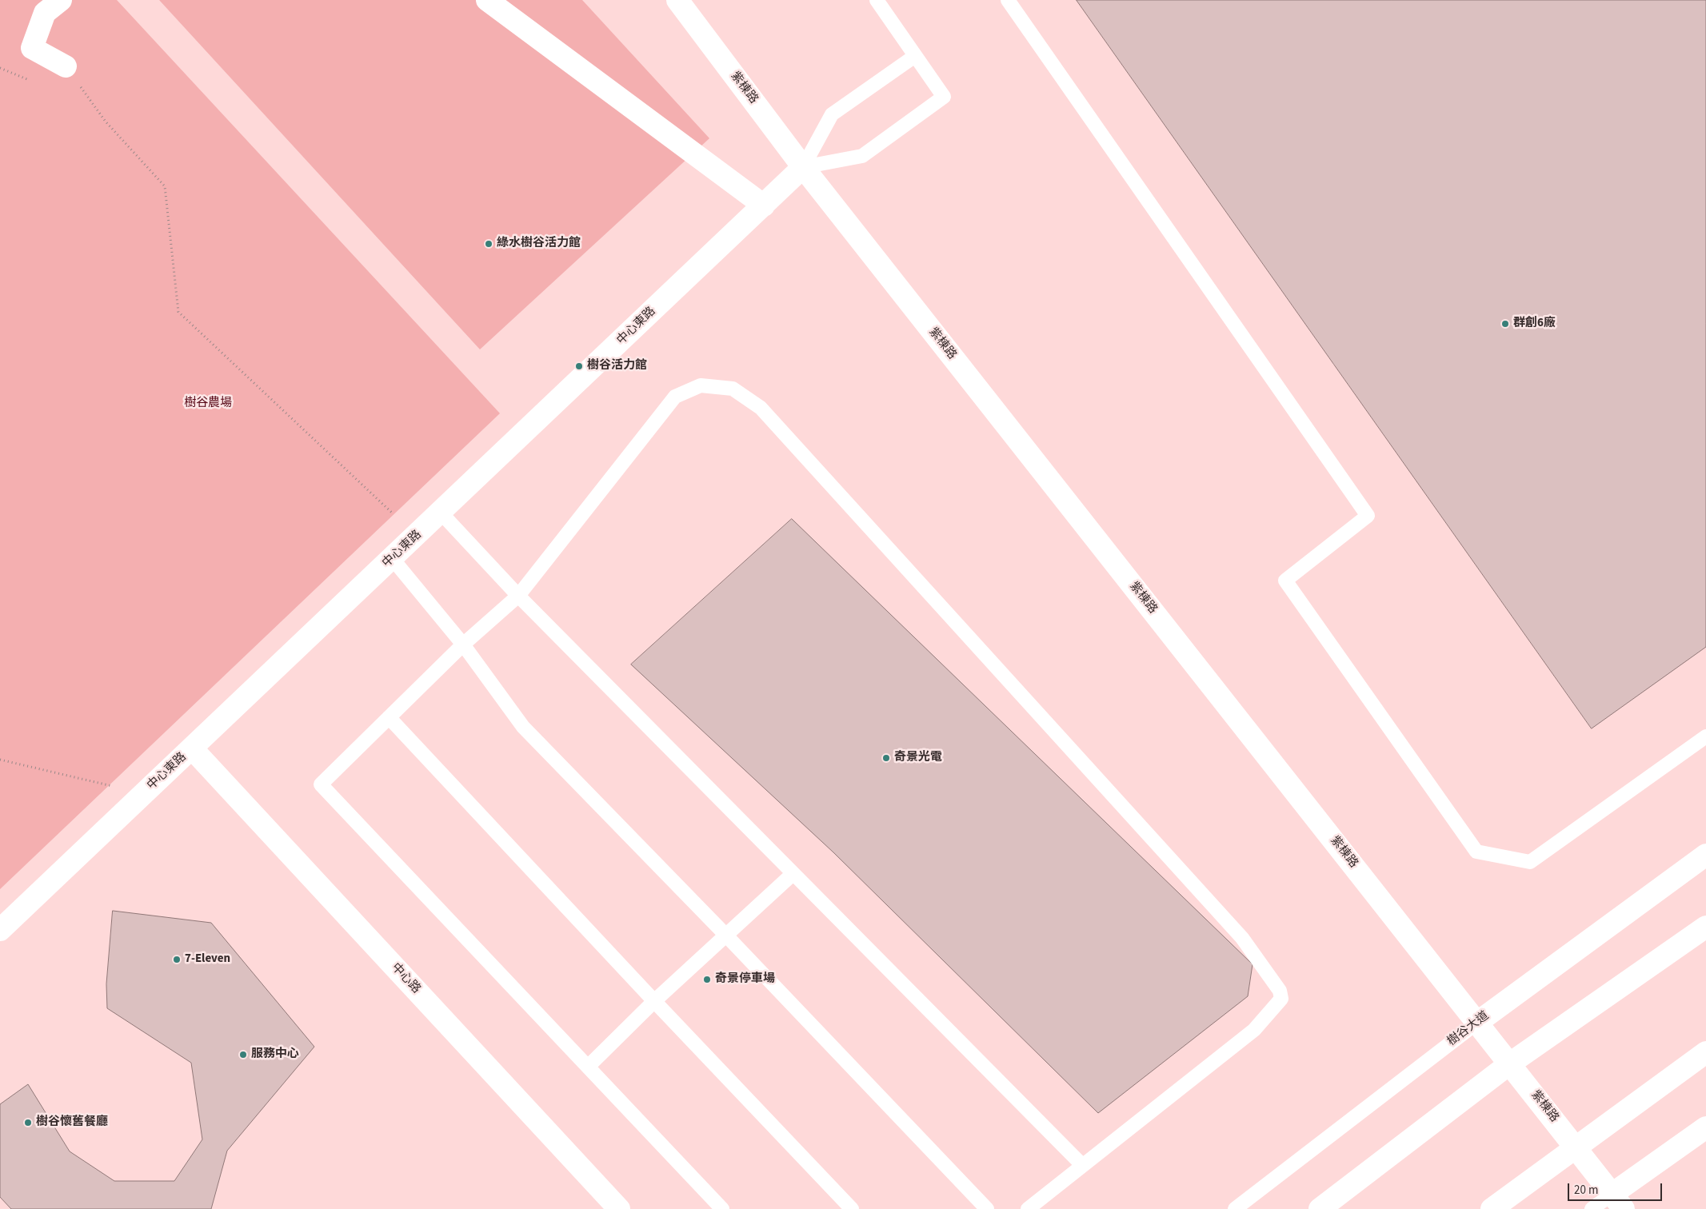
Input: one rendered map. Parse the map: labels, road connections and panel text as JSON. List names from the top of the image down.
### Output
{
  "streets": {
    "street": [
      "紫棟路",
      "中心東路",
      "中心路",
      "樹谷大道"
    ]
  },
  "crossings": [
    ["紫棟路", "中心東路"],
    ["紫棟路", "樹谷大道"],
    ["中心東路", "中心路"]
  ],
  "parks": ["樹谷農場"],
  "places": [
    "綠水樹谷活力館",
    "群創6廠",
    "樹谷活力館",
    "奇景光電",
    "7-Eleven",
    "奇景停車場",
    "服務中心",
    "樹谷懷舊餐廳"
  ],
  "scale_bar": "20 m"
}
